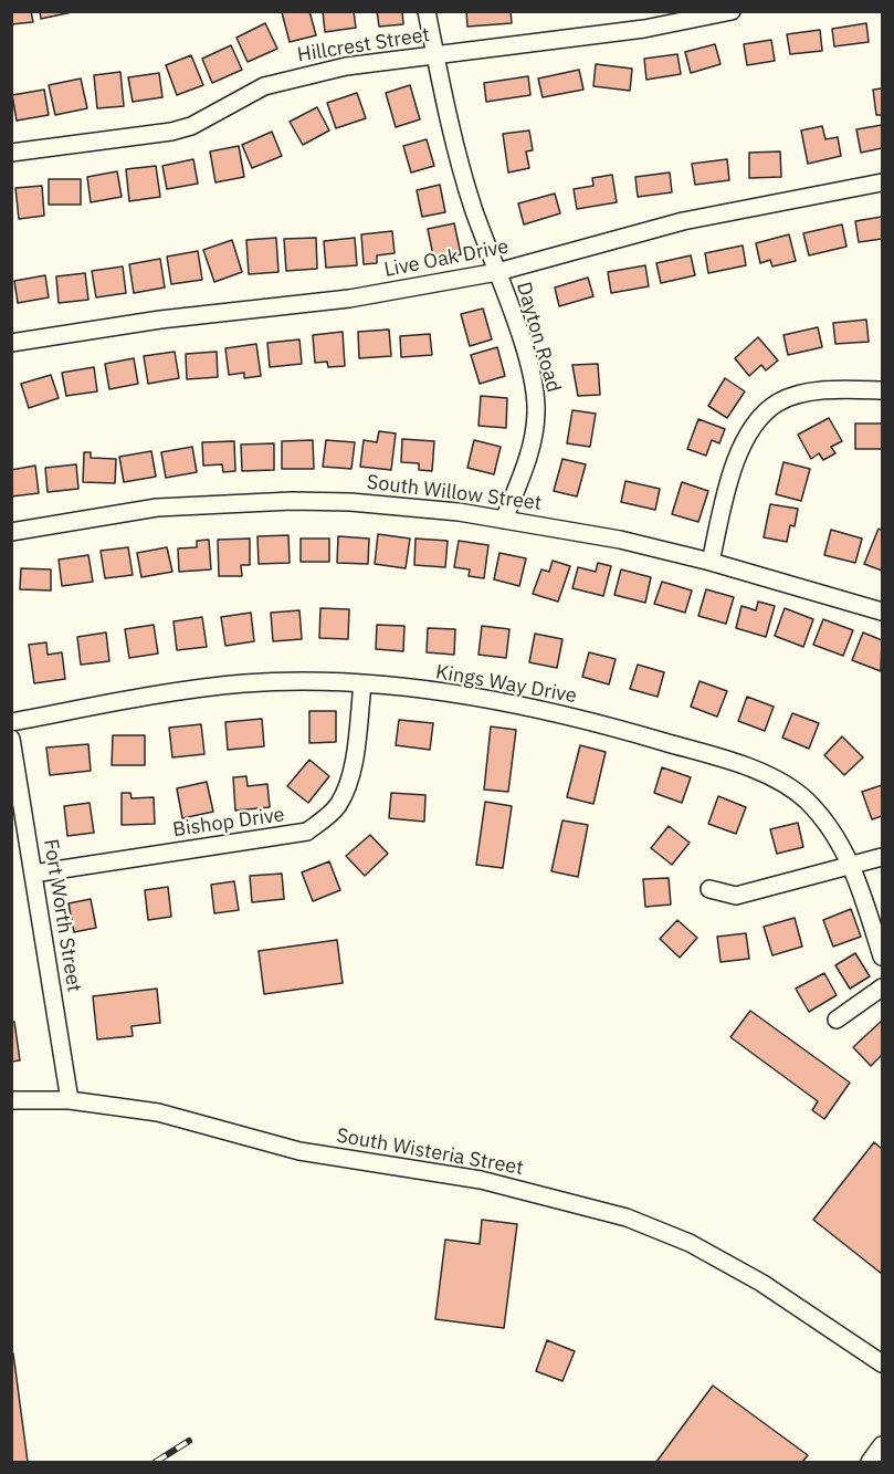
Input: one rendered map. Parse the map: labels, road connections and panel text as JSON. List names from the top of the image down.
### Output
{
  "streets": {
    "street": [
      "Hillcrest Street",
      "Live Oak Drive",
      "Dayton Road",
      "South Willow Street",
      "Kings Way Drive",
      "Bishop Drive",
      "Fort Worth Street",
      "South Wisteria Street"
    ]
  },
  "crossings": [
    ["Hillcrest Street", "Dayton Road"],
    ["Live Oak Drive", "Dayton Road"],
    ["Dayton Road", "South Willow Street"],
    ["Kings Way Drive", "Bishop Drive"],
    ["Bishop Drive", "Fort Worth Street"],
    ["Fort Worth Street", "South Wisteria Street"]
  ]
}
